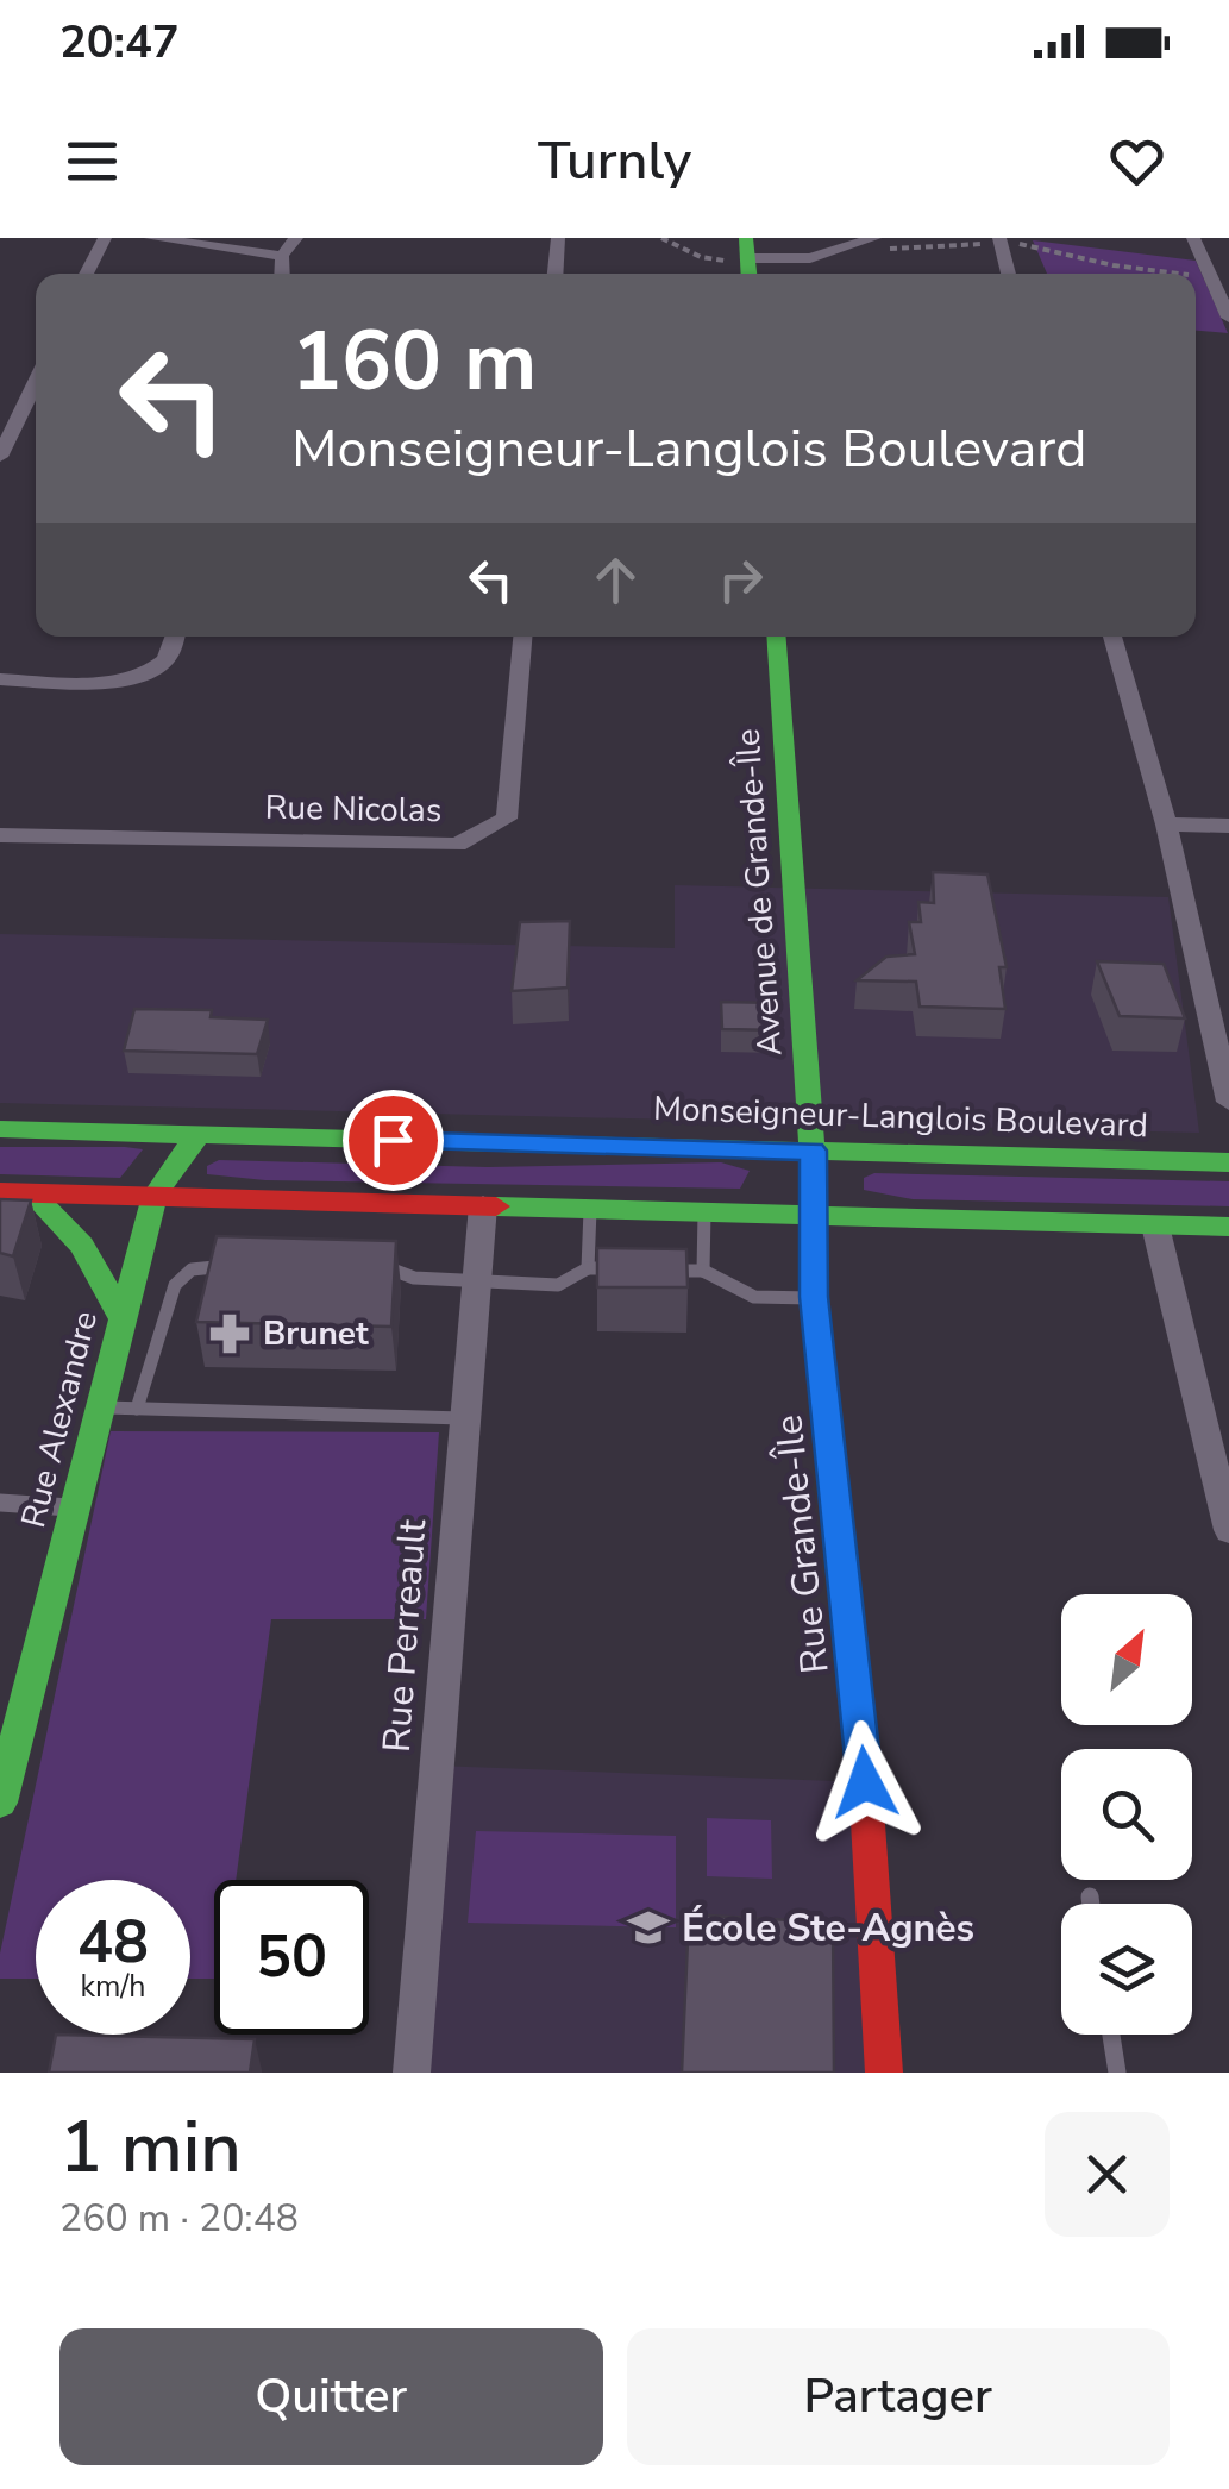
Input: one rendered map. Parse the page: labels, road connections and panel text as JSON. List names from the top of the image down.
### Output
{
  "streets": {
    "main road": [
      "Avenue de Grande-Île",
      "Monseigneur-Langlois Boulevard",
      "Rue Alexandre",
      "Rue Grande-Île"
    ],
    "street": ["Rue Nicolas", "Rue Perreault"]
  },
  "crossings": [
    ["Avenue de Grande-Île", "Monseigneur-Langlois Boulevard"],
    ["Avenue de Grande-Île", "Rue Grande-Île"],
    ["Monseigneur-Langlois Boulevard", "Rue Alexandre"],
    ["Monseigneur-Langlois Boulevard", "Rue Grande-Île"]
  ],
  "places": {
    "pharmacy": ["Brunet"],
    "school or university": ["École Ste-Agnès"]
  },
  "north": "top right",
  "page": {
    "status": "20:47",
    "header": "Turnly",
    "turn": ["160 m", "Monseigneur-Langlois Boulevard"],
    "speed": "48 km/h",
    "limit": "50",
    "heading": ["1 min", "260 m · 20:48"],
    "buttons": ["Quitter", "Partager"]
  }
}
